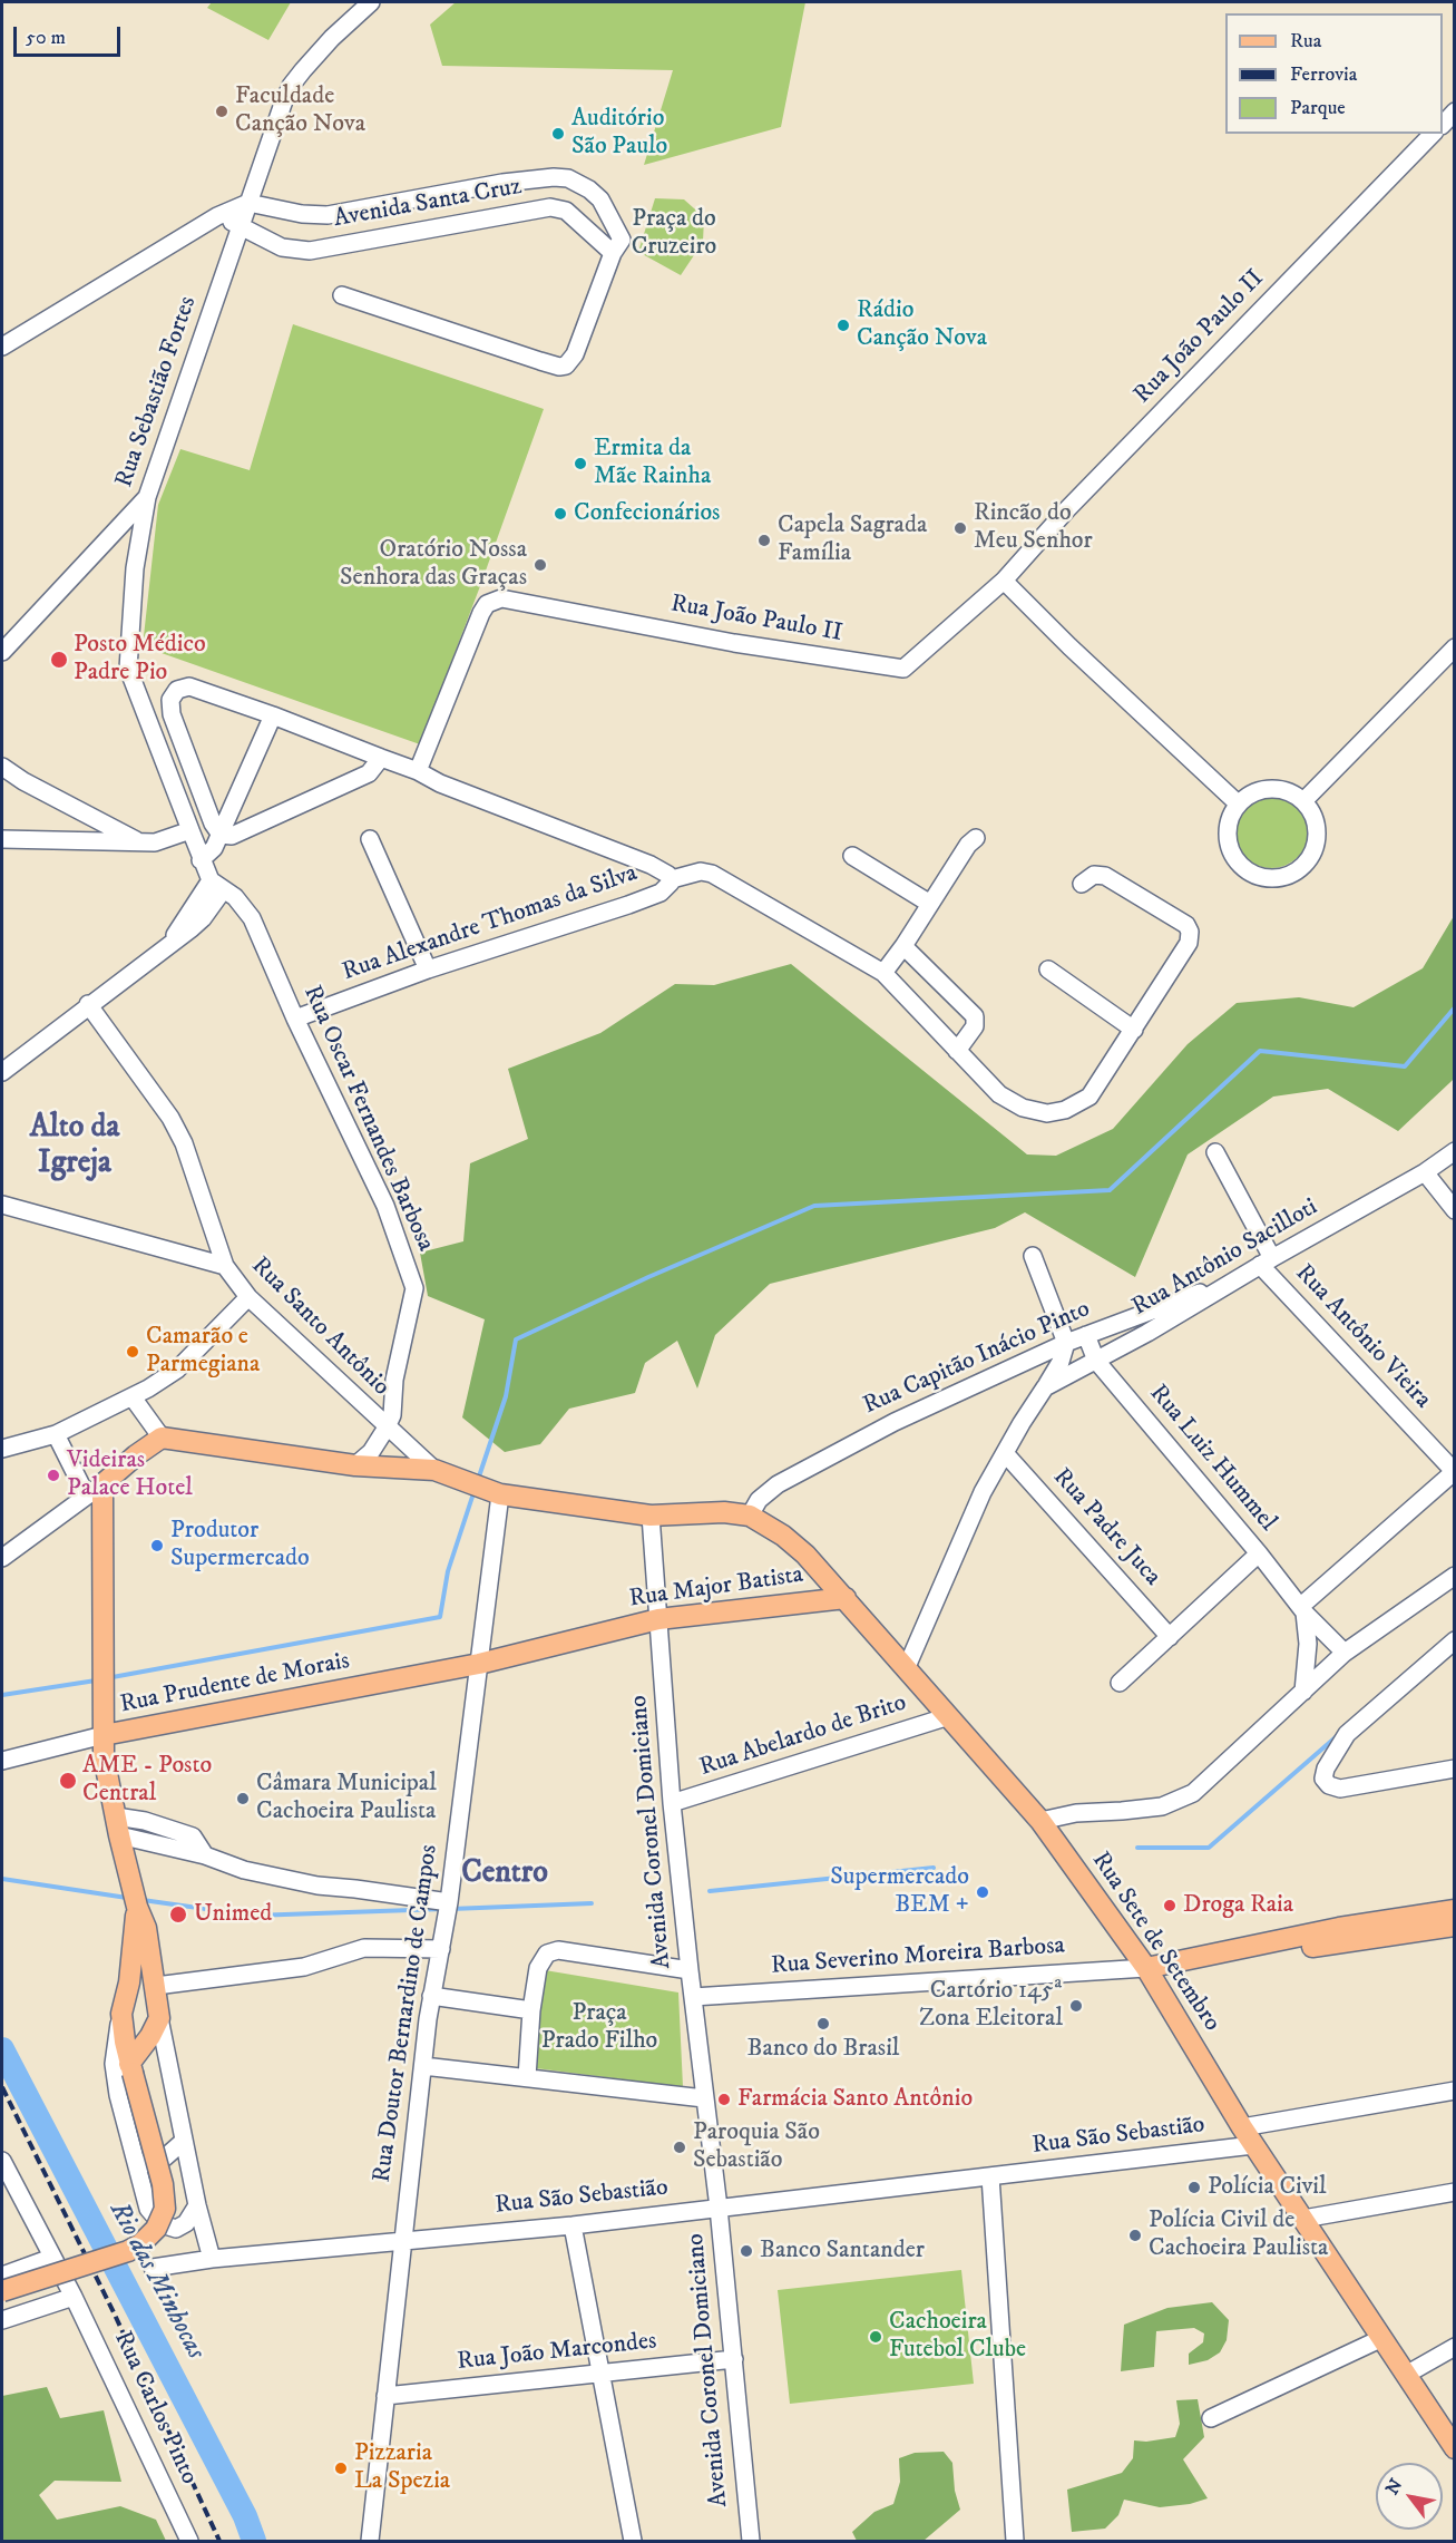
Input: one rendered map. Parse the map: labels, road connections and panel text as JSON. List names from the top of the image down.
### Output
{
  "streets": {
    "main road": ["Rua Major Batista", "Rua Prudente de Morais", "Rua Sete de Setembro"],
    "street": [
      "Avenida Santa Cruz",
      "Rua João Paulo II",
      "Rua Sebastião Fortes",
      "Rua Alexandre Thomas da Silva",
      "Rua Oscar Fernandes Barbosa",
      "Rua Antônio Sacilloti",
      "Rua Santo Antônio",
      "Rua Antônio Vieira",
      "Rua Capitão Inácio Pinto",
      "Rua Luiz Hummel",
      "Rua Padre Juca",
      "Rua Abelardo de Brito",
      "Avenida Coronel Domiciano",
      "Rua Severino Moreira Barbosa",
      "Rua Doutor Bernardino de Campos",
      "Rua São Sebastião",
      "Rua João Marcondes",
      "Rua Carlos Pinto"
    ]
  },
  "crossings": [
    ["Avenida Santa Cruz", "Rua Sebastião Fortes"],
    ["Rua João Paulo II", "Rua Alexandre Thomas da Silva"],
    ["Rua Sebastião Fortes", "Rua Oscar Fernandes Barbosa"],
    ["Rua Alexandre Thomas da Silva", "Rua Oscar Fernandes Barbosa"],
    ["Rua Oscar Fernandes Barbosa", "Rua Santo Antônio"],
    ["Rua Antônio Sacilloti", "Rua Antônio Vieira"],
    ["Rua Antônio Sacilloti", "Rua Capitão Inácio Pinto"],
    ["Rua Antônio Sacilloti", "Rua Luiz Hummel"],
    ["Rua Antônio Sacilloti", "Rua Padre Juca"],
    ["Rua Antônio Sacilloti", "Rua Sete de Setembro"],
    ["Rua Capitão Inácio Pinto", "Rua Luiz Hummel"],
    ["Rua Capitão Inácio Pinto", "Rua Sete de Setembro"],
    ["Rua Major Batista", "Rua Prudente de Morais"],
    ["Rua Major Batista", "Avenida Coronel Domiciano"],
    ["Rua Major Batista", "Rua Sete de Setembro"],
    ["Rua Major Batista", "Rua Doutor Bernardino de Campos"],
    ["Rua Prudente de Morais", "Rua Doutor Bernardino de Campos"],
    ["Rua Abelardo de Brito", "Avenida Coronel Domiciano"],
    ["Rua Abelardo de Brito", "Rua Sete de Setembro"],
    ["Avenida Coronel Domiciano", "Rua Severino Moreira Barbosa"],
    ["Avenida Coronel Domiciano", "Rua São Sebastião"],
    ["Avenida Coronel Domiciano", "Rua João Marcondes"],
    ["Rua Sete de Setembro", "Rua Severino Moreira Barbosa"],
    ["Rua Sete de Setembro", "Rua São Sebastião"],
    ["Rua Doutor Bernardino de Campos", "Rua São Sebastião"],
    ["Rua Doutor Bernardino de Campos", "Rua João Marcondes"]
  ],
  "districts": ["Alto da Igreja", "Centro"],
  "water": ["Rio das Minhocas"],
  "parks": ["Praça do Cruzeiro", "Praça Prado Filho"],
  "places": [
    "Faculdade Canção Nova",
    "Auditório São Paulo",
    "Rádio Canção Nova",
    "Ermita da Mãe Rainha",
    "Confecionários",
    "Rincão do Meu Senhor",
    "Capela Sagrada Família",
    "Oratório Nossa Senhora das Graças",
    "Posto Médico Padre Pio",
    "Camarão e Parmegiana",
    "Videiras Palace Hotel",
    "Produtor Supermercado",
    "AME - Posto Central",
    "Câmara Municipal Cachoeira Paulista",
    "Supermercado BEM +",
    "Droga Raia",
    "Unimed",
    "Cartório 145ª Zona Eleitoral",
    "Banco do Brasil",
    "Farmácia Santo Antônio",
    "Paroquia São Sebastião",
    "Polícia Civil",
    "Polícia Civil de Cachoeira Paulista",
    "Banco Santander",
    "Cachoeira Futebol Clube",
    "Pizzaria La Spezia"
  ],
  "legend": ["Rua", "Ferrovia", "Parque"],
  "scale_bar": "50 m",
  "north": "top left"
}
